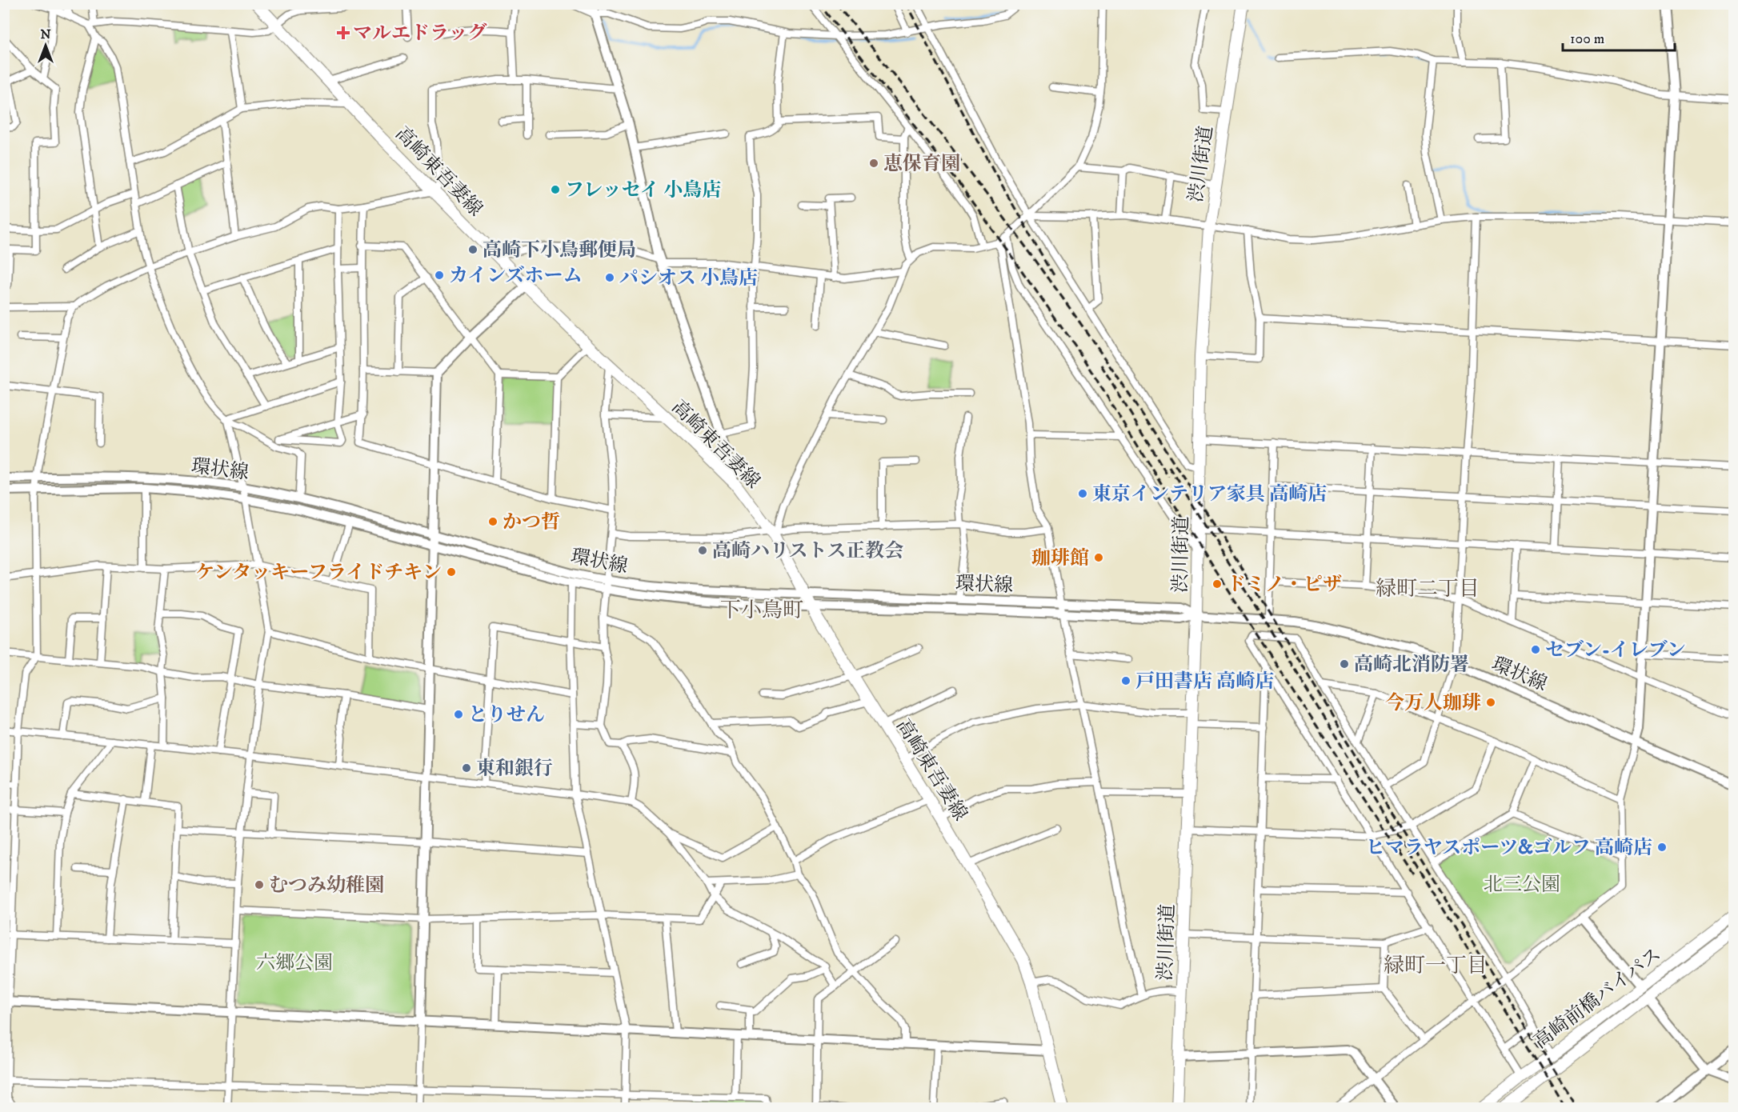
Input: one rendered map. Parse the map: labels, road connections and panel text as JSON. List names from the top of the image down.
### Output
{
  "streets": {
    "main road": ["渋川街道", "高崎東吾妻線", "高崎前橋バイパス"],
    "street": ["環状線"]
  },
  "crossings": [
    ["渋川街道", "環状線"],
    ["高崎東吾妻線", "環状線"]
  ],
  "districts": ["緑町二丁目", "下小鳥町", "緑町一丁目"],
  "parks": ["北三公園", "六郷公園"],
  "places": {
    "health": ["マルエドラッグ"],
    "other": [
      "恵保育園",
      "フレッセイ 小鳥店",
      "高崎下小鳥郵便局",
      "カインズホーム",
      "パシオス 小鳥店",
      "東京インテリア家具 高崎店",
      "かつ哲",
      "高崎ハリストス正教会",
      "珈琲館",
      "ケンタッキーフライドチキン",
      "ドミノ・ピザ",
      "セブン-イレブン",
      "高崎北消防署",
      "戸田書店 高崎店",
      "今万人珈琲",
      "とりせん",
      "東和銀行",
      "ヒマラヤスポーツ&ゴルフ 高崎店",
      "むつみ幼稚園"
    ]
  },
  "scale_bar": "100 m",
  "north": "top"
}
